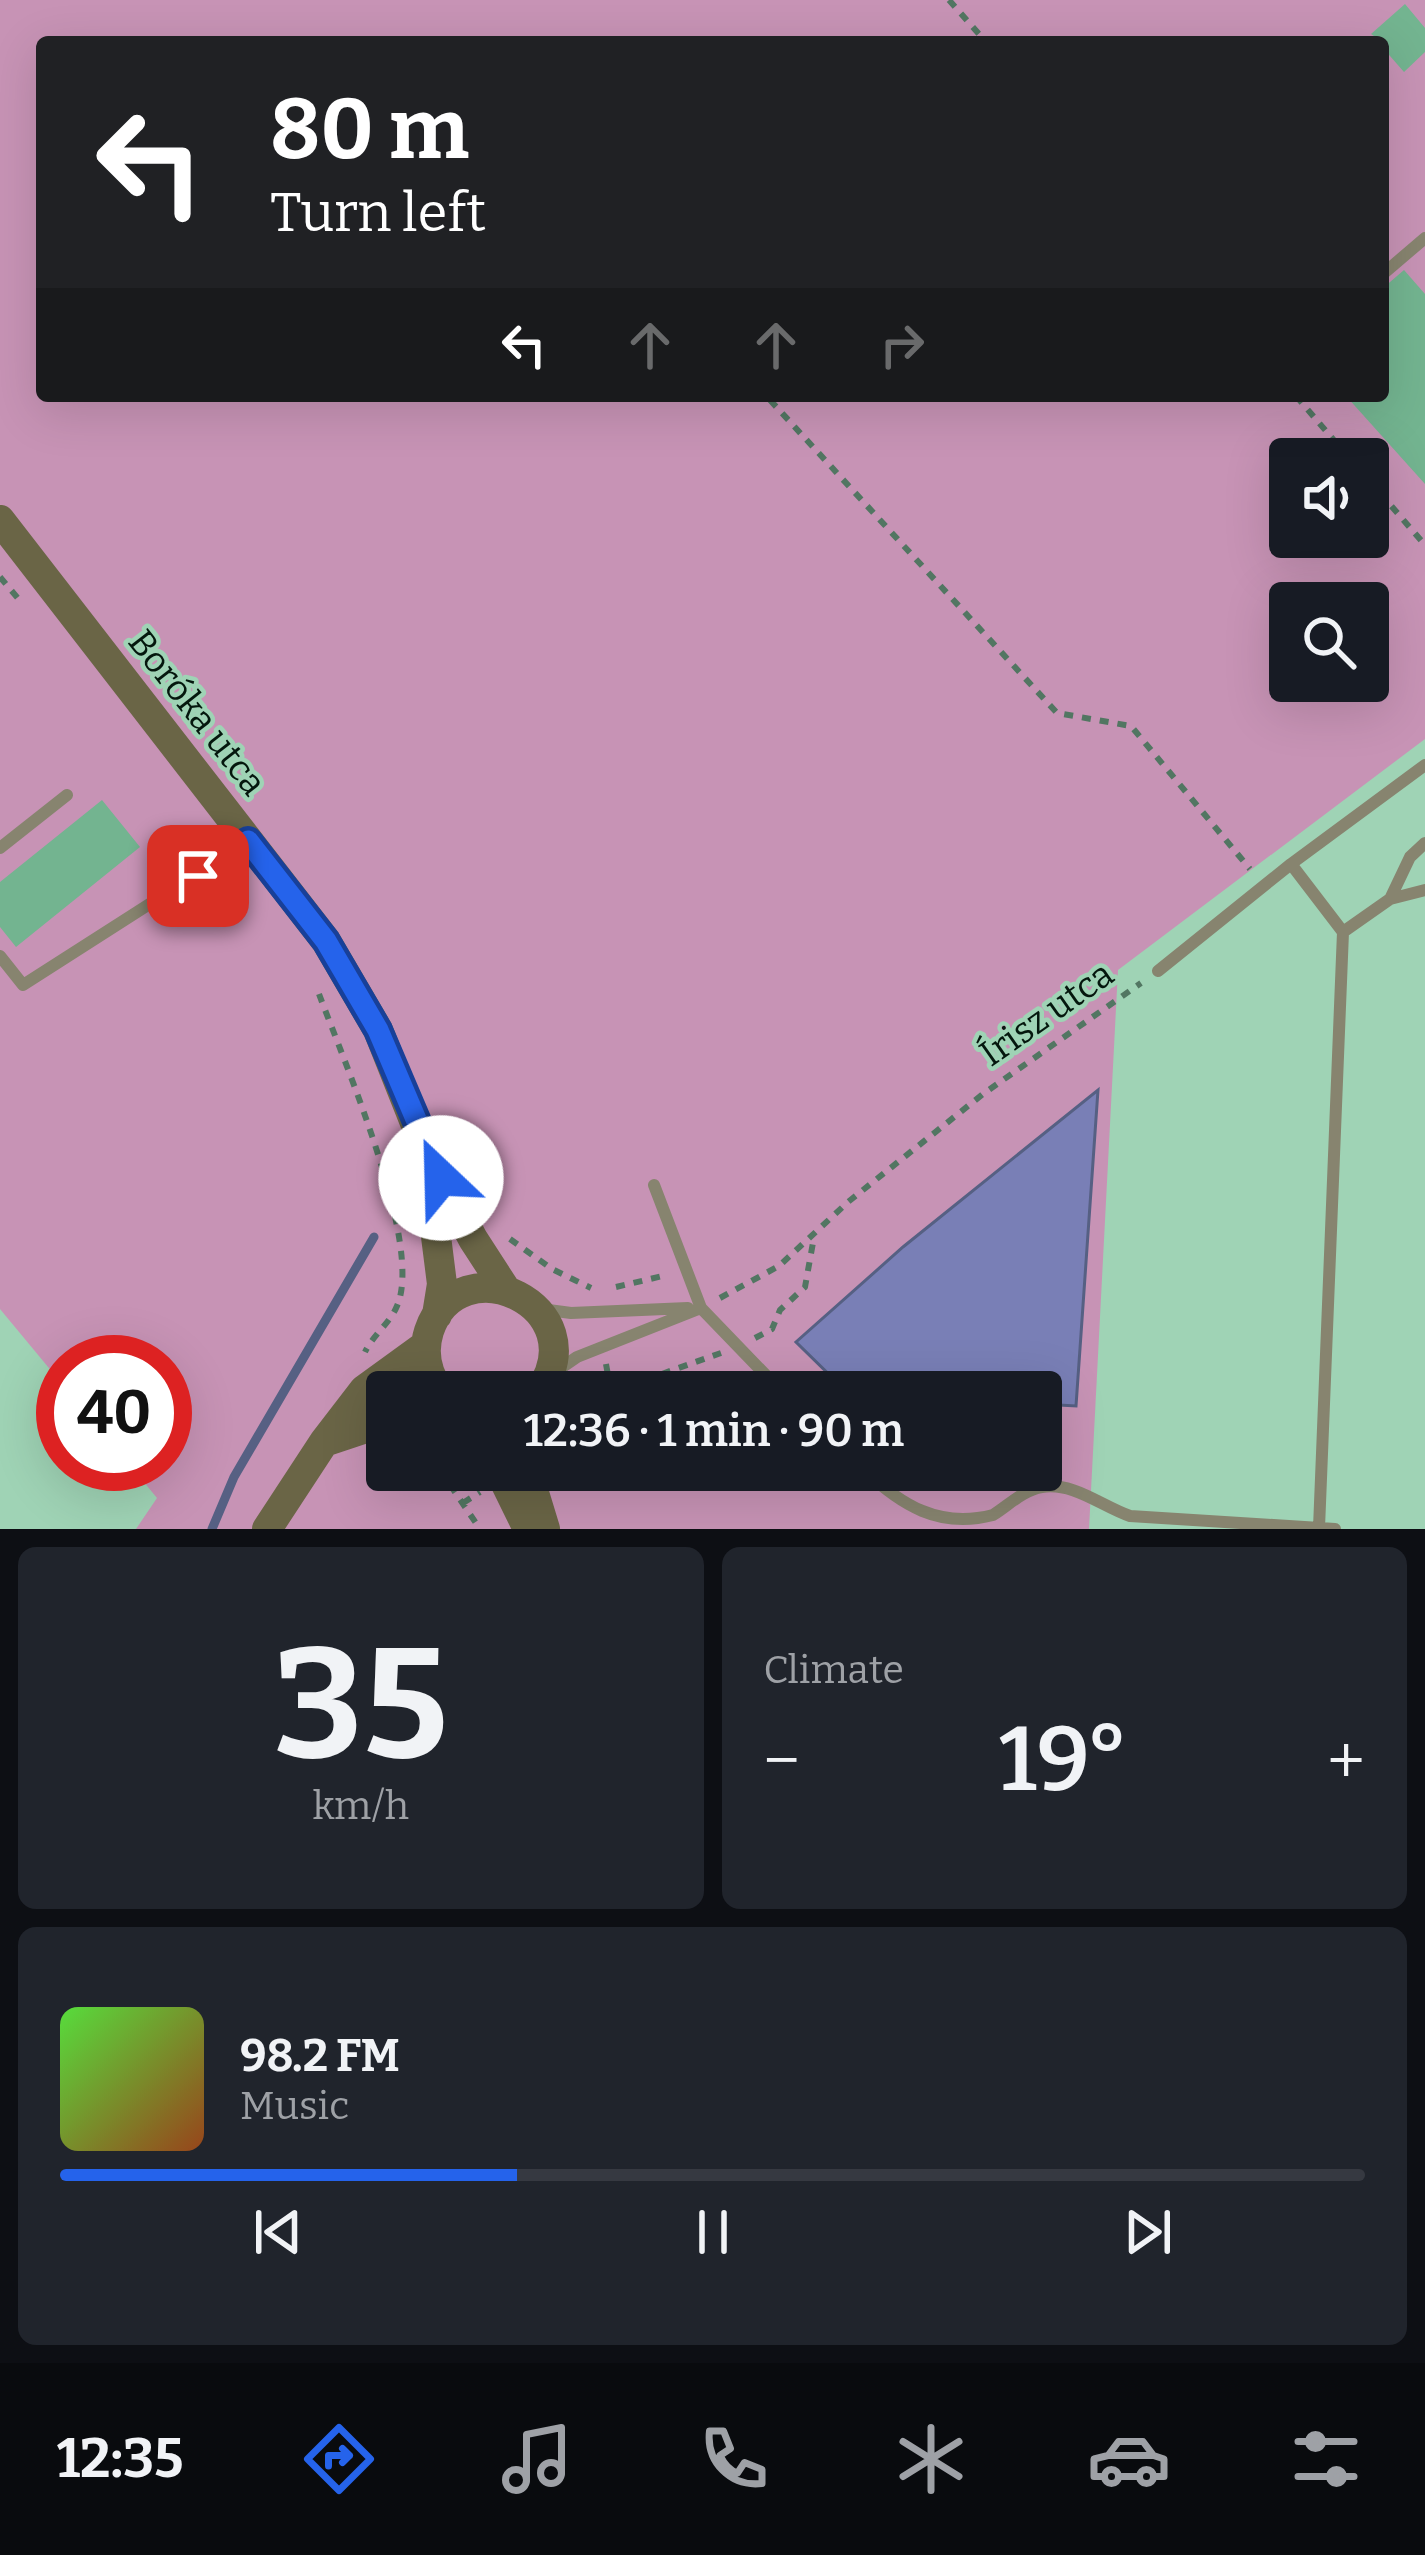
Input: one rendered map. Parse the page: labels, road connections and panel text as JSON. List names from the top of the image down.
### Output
{
  "streets": {
    "street": ["Boróka utca"],
    "lane": ["Írisz utca"]
  },
  "page": {
    "turn": ["80 m", "Turn left"],
    "limit": "40",
    "trip": "12:36 · 1 min · 90 m",
    "tile": [
      ["35", "km/h"],
      "Climate"
    ],
    "heat": ["−", "19°", "+"],
    "song": ["98.2 FM", "Music"],
    "tabs": "12:35"
  }
}
